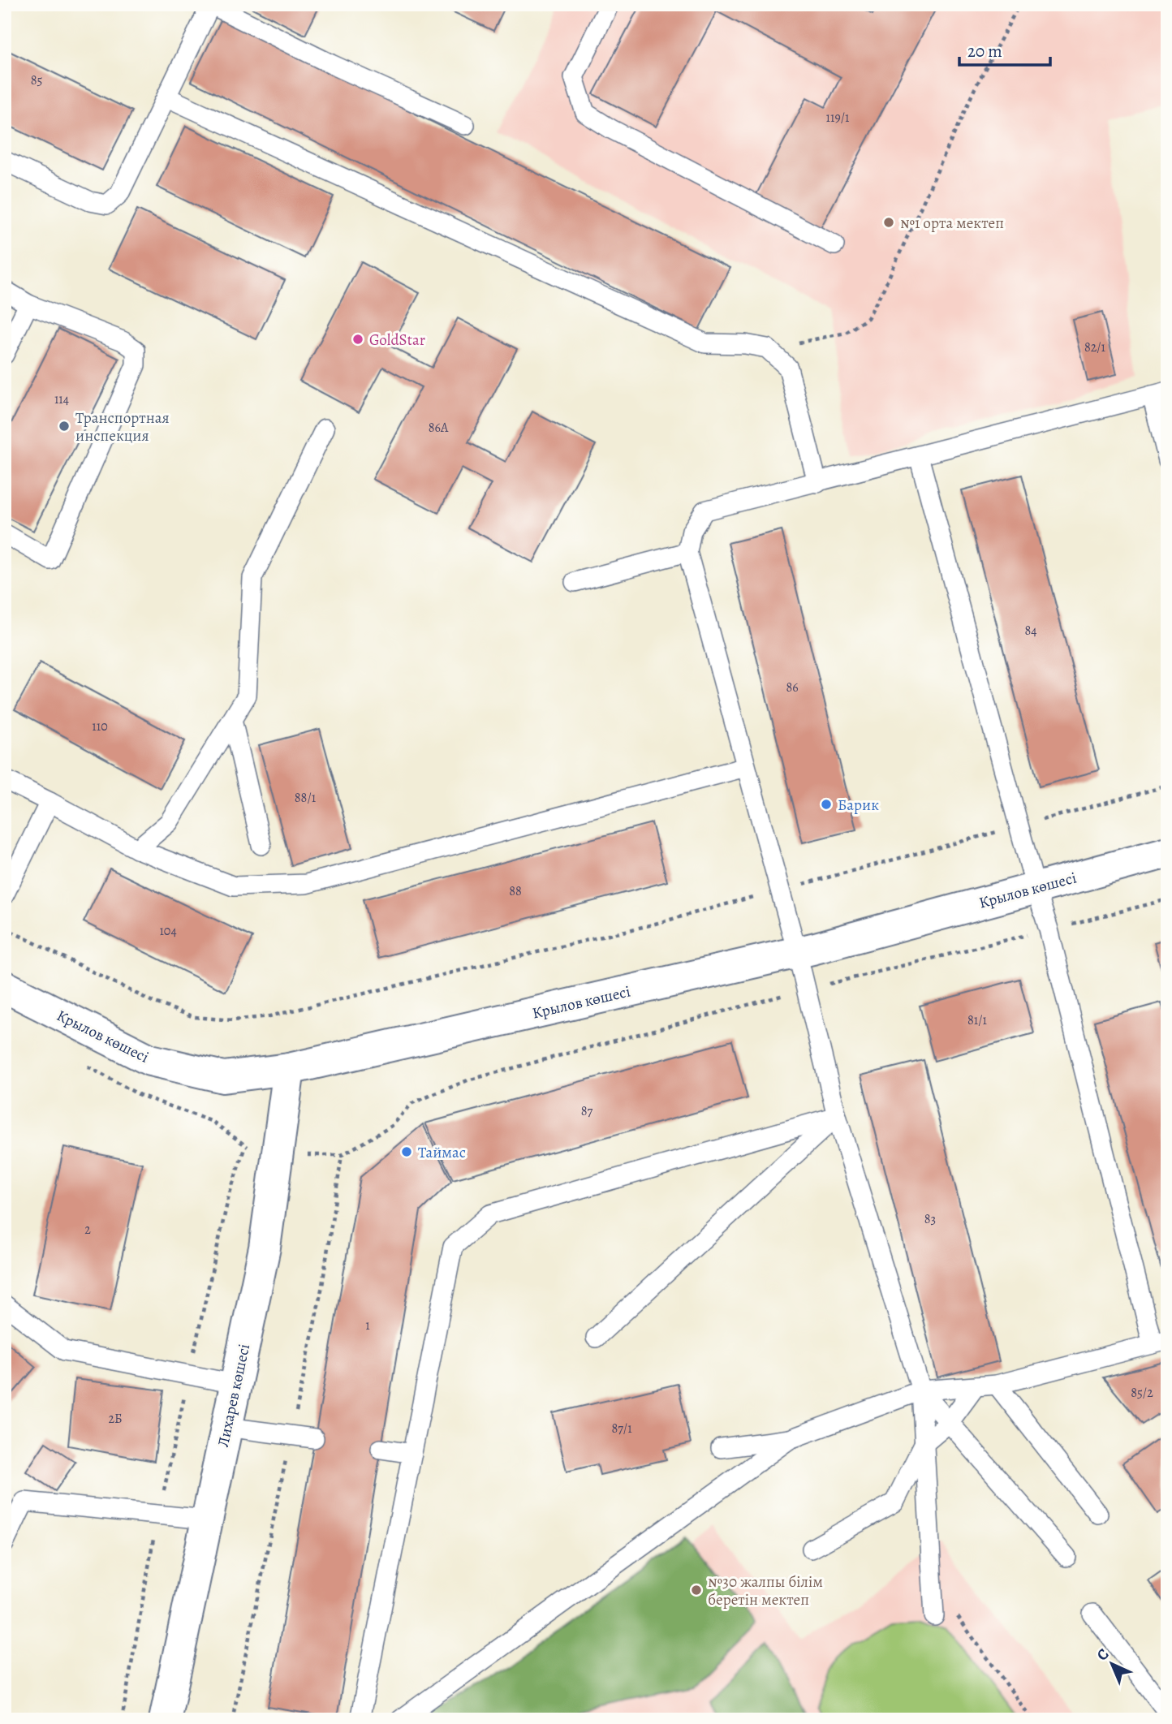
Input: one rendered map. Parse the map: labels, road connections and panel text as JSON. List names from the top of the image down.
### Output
{
  "streets": {
    "main road": ["Крылов көшесі", "Лихарев көшесі"]
  },
  "crossings": [
    ["Крылов көшесі", "Лихарев көшесі"]
  ],
  "places": [
    "№1 орта мектеп",
    "GoldStar",
    "Транспортная инспекция",
    "Барик",
    "Таймас",
    "№30 жалпы білім беретін мектеп"
  ],
  "house_numbers": [
    "85",
    "119/1",
    "82/1",
    "114",
    "86А",
    "84",
    "86",
    "110",
    "88/1",
    "88",
    "104",
    "81/1",
    "87",
    "83",
    "2",
    "1",
    "85/2",
    "2Б",
    "87/1"
  ],
  "scale_bar": "20 m",
  "north": "top left"
}
